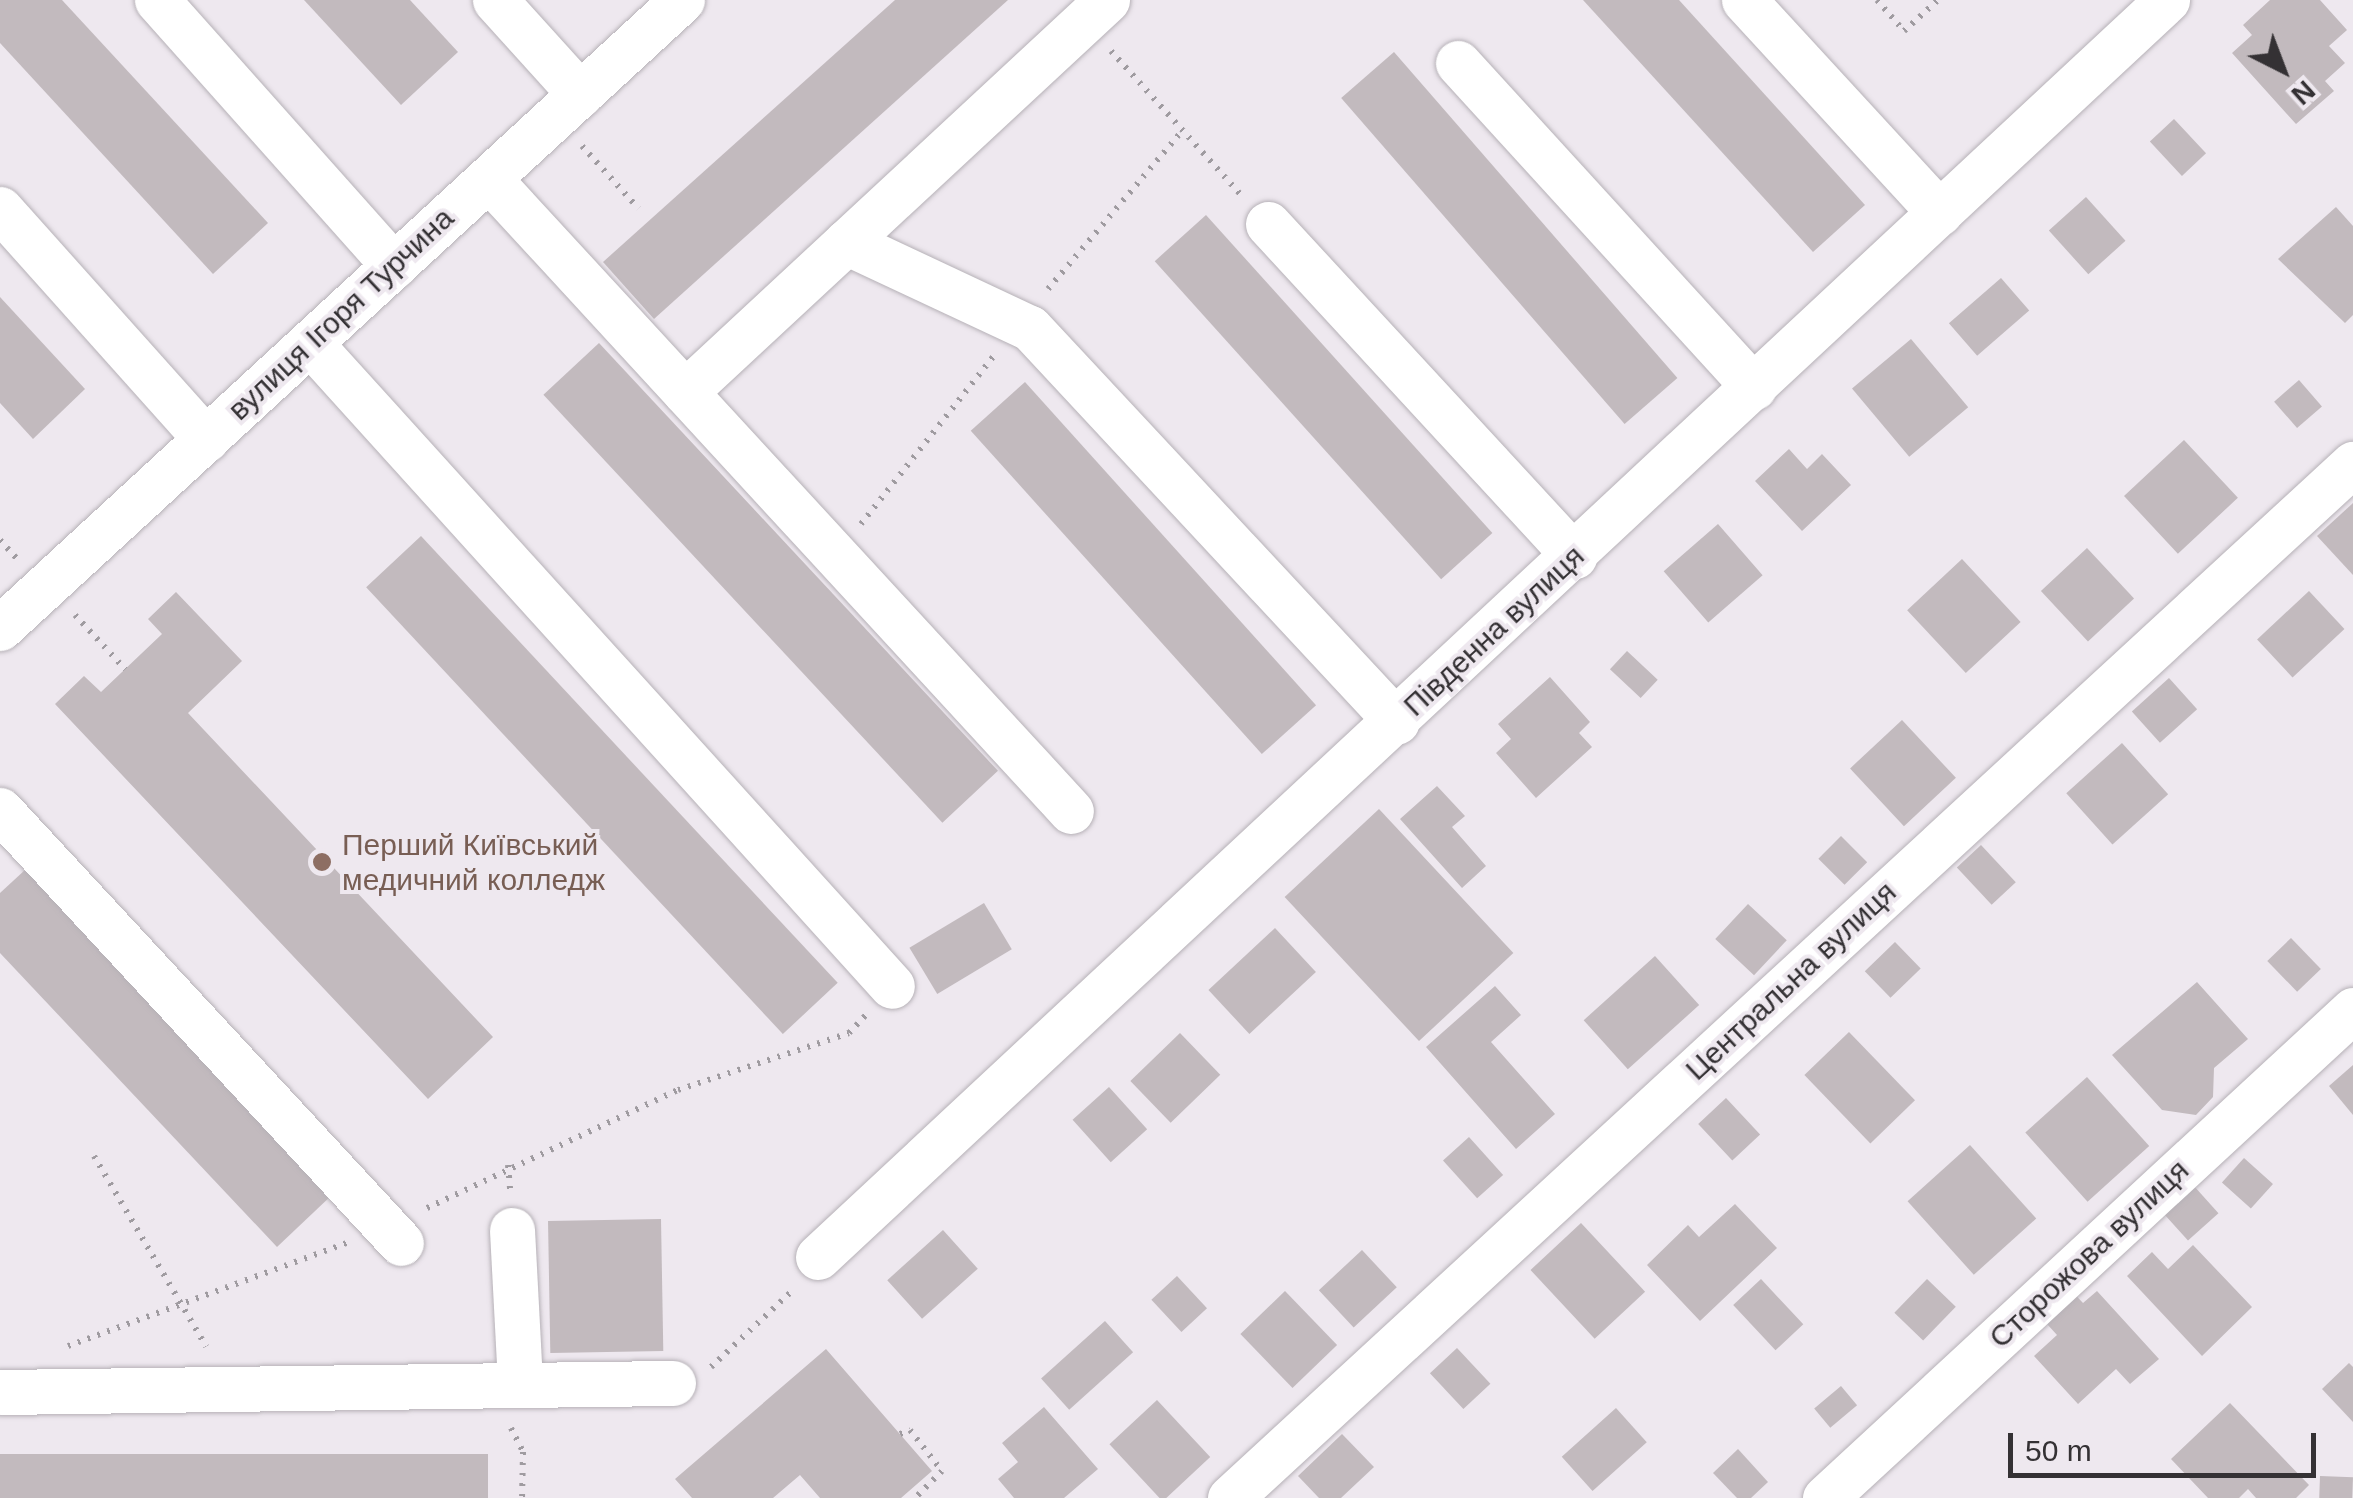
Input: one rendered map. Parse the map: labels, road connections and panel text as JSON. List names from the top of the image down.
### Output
{
  "streets": {
    "street": [
      "вулиця Ігоря Турчина",
      "Південна вулиця",
      "Центральна вулиця",
      "Сторожова вулиця"
    ]
  },
  "places": ["Перший Київський медичний колледж"],
  "scale_bar": "50 m",
  "north": "bottom right"
}
